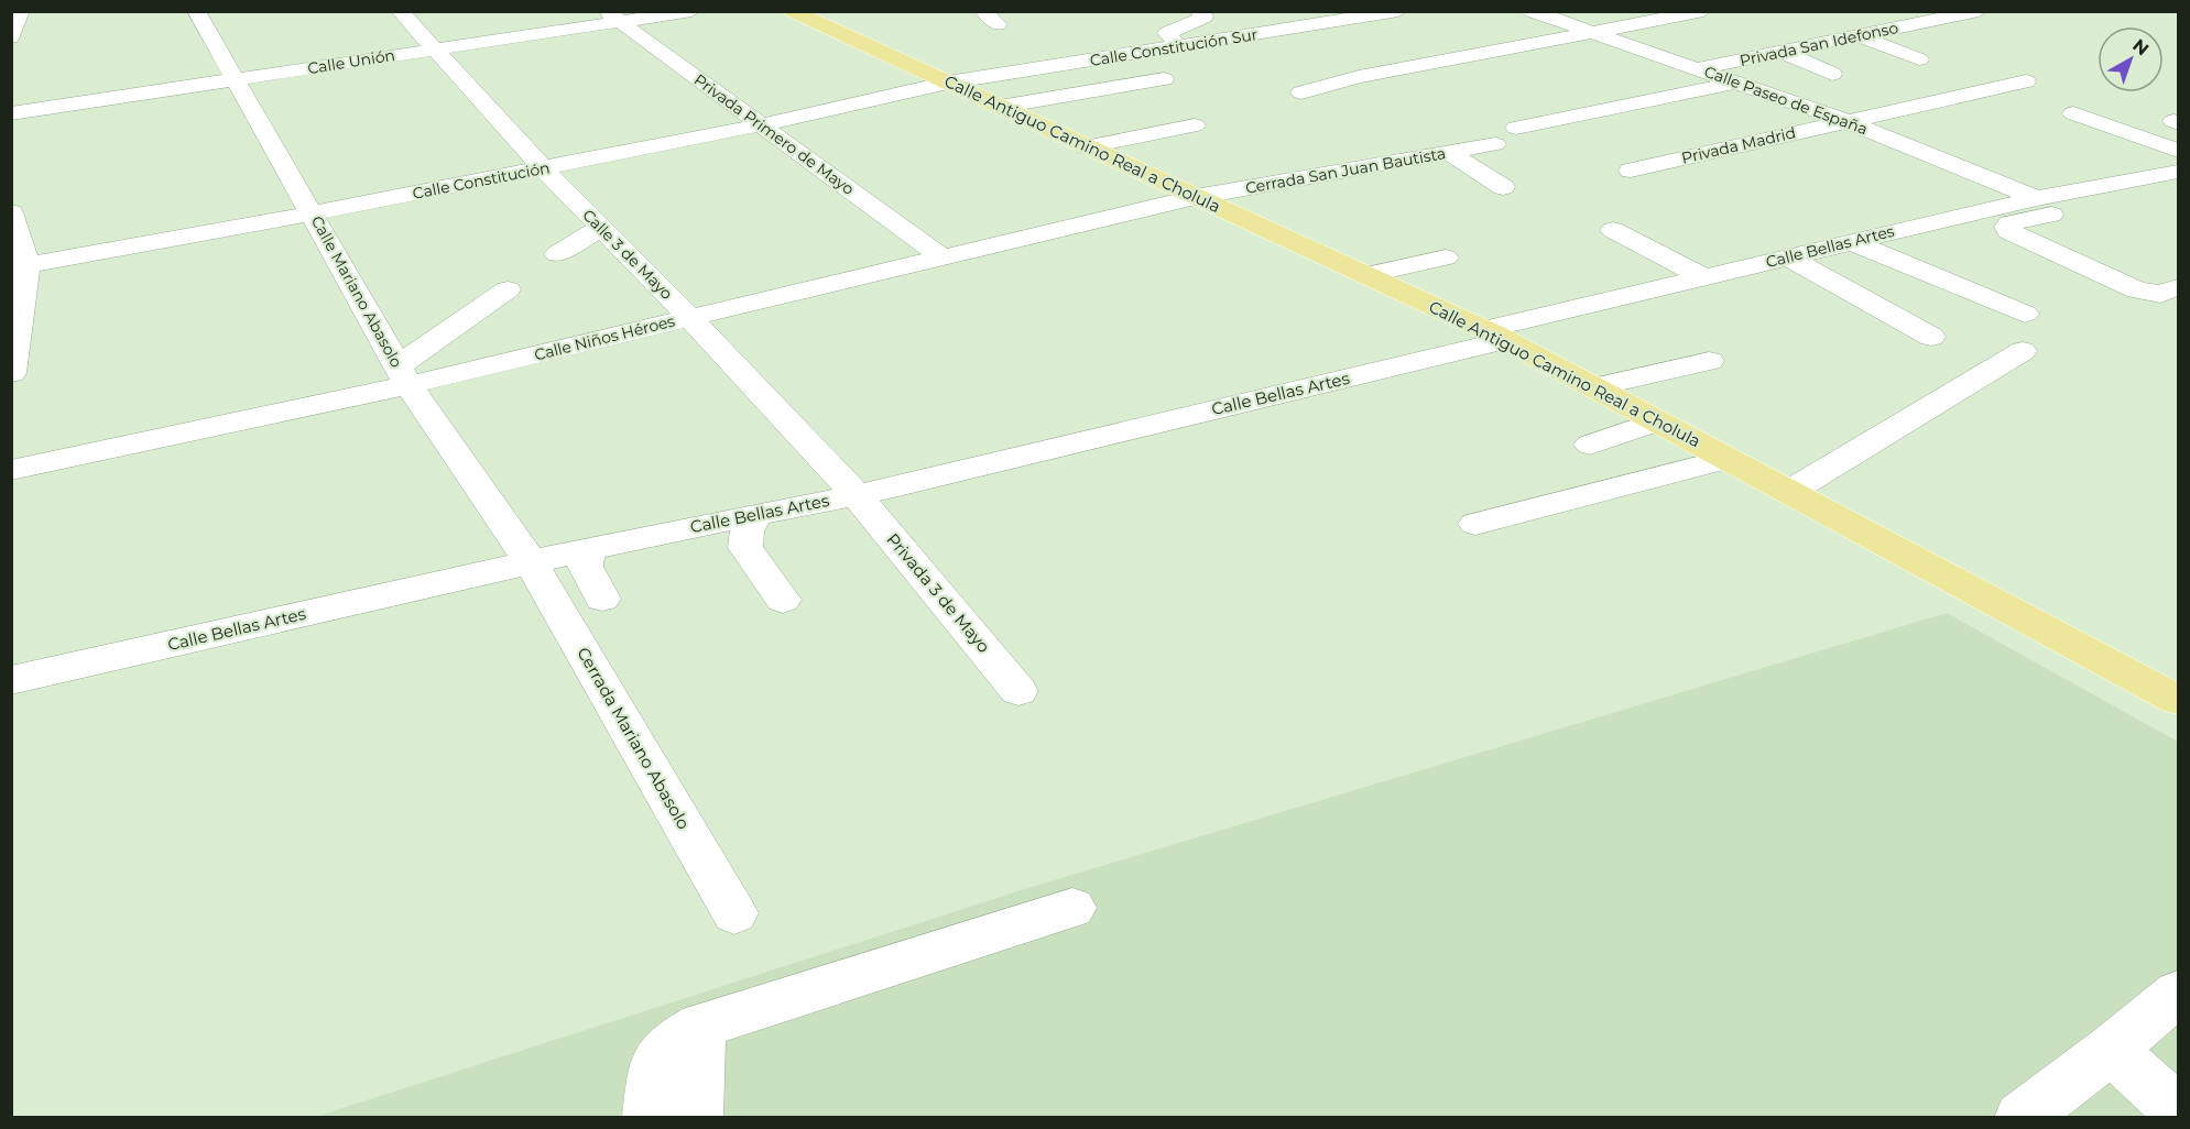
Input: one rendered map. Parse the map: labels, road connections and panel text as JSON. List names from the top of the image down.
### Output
{
  "streets": {
    "main road": ["Calle Antiguo Camino Real a Cholula"],
    "street": [
      "Privada San Idefonso",
      "Calle Constitución Sur",
      "Calle Unión",
      "Calle Paseo de España",
      "Privada Primero de Mayo",
      "Privada Madrid",
      "Cerrada San Juan Bautista",
      "Calle Constitución",
      "Calle Bellas Artes",
      "Calle 3 de Mayo",
      "Calle Mariano Abasolo",
      "Calle Niños Héroes",
      "Privada 3 de Mayo",
      "Cerrada Mariano Abasolo"
    ]
  },
  "crossings": [
    ["Privada San Idefonso", "Calle Paseo de España"],
    ["Calle Constitución Sur", "Calle Antiguo Camino Real a Cholula"],
    ["Calle Constitución Sur", "Calle Constitución"],
    ["Calle Unión", "Privada Primero de Mayo"],
    ["Calle Unión", "Calle 3 de Mayo"],
    ["Calle Unión", "Calle Mariano Abasolo"],
    ["Calle Paseo de España", "Privada Madrid"],
    ["Calle Paseo de España", "Calle Bellas Artes"],
    ["Privada Primero de Mayo", "Calle Constitución"],
    ["Privada Primero de Mayo", "Calle Niños Héroes"],
    ["Calle Antiguo Camino Real a Cholula", "Cerrada San Juan Bautista"],
    ["Calle Antiguo Camino Real a Cholula", "Calle Constitución"],
    ["Calle Antiguo Camino Real a Cholula", "Calle Bellas Artes"],
    ["Calle Antiguo Camino Real a Cholula", "Calle Niños Héroes"],
    ["Cerrada San Juan Bautista", "Calle Niños Héroes"],
    ["Calle Constitución", "Calle 3 de Mayo"],
    ["Calle Constitución", "Calle Mariano Abasolo"],
    ["Calle Bellas Artes", "Calle 3 de Mayo"],
    ["Calle Bellas Artes", "Calle Mariano Abasolo"],
    ["Calle Bellas Artes", "Privada 3 de Mayo"],
    ["Calle Bellas Artes", "Cerrada Mariano Abasolo"],
    ["Calle 3 de Mayo", "Calle Niños Héroes"],
    ["Calle 3 de Mayo", "Privada 3 de Mayo"],
    ["Calle Mariano Abasolo", "Calle Niños Héroes"],
    ["Calle Mariano Abasolo", "Cerrada Mariano Abasolo"]
  ],
  "north": "top right"
}
